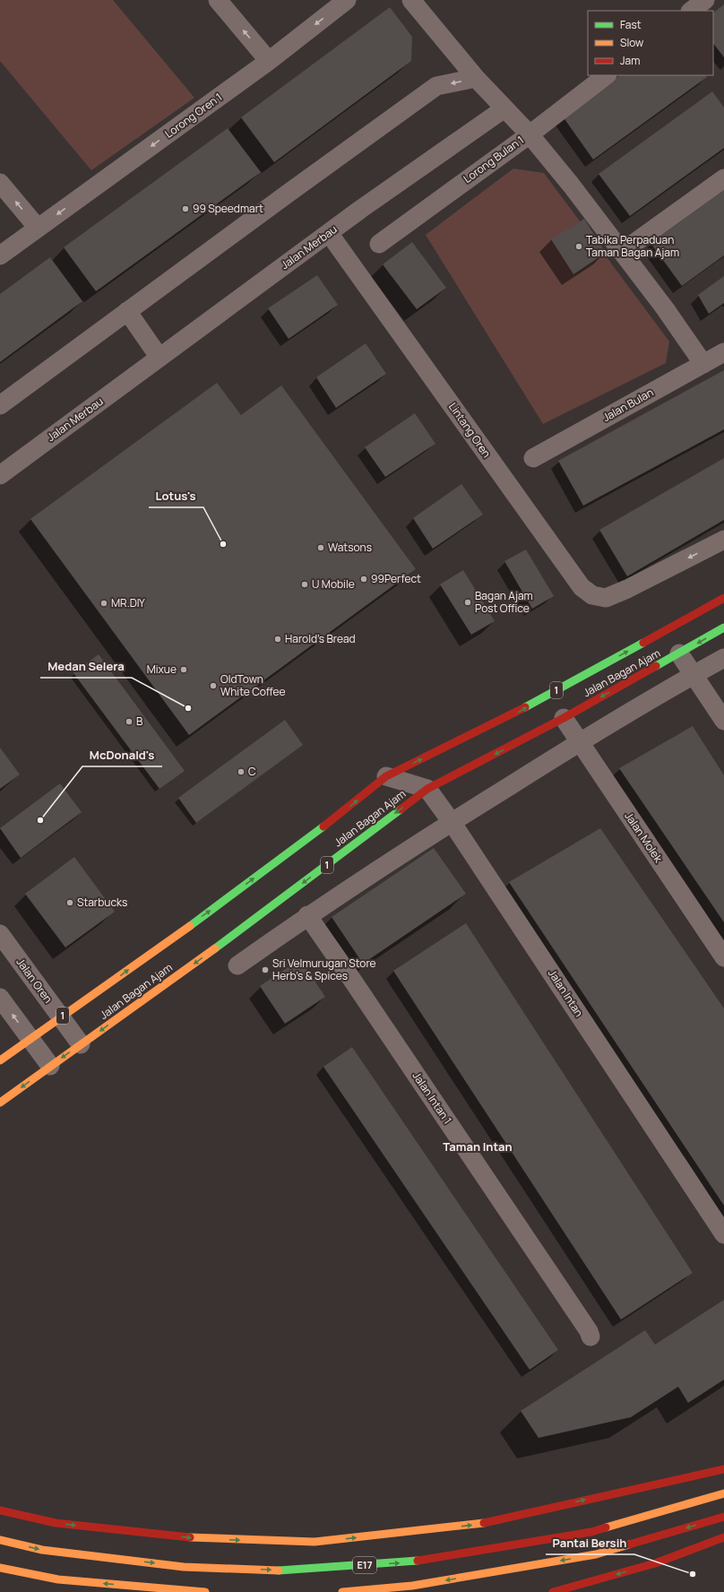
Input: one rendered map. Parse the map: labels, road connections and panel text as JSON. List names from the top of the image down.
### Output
{
  "streets": {
    "main road": ["Jalan Bagan Ajam", "1", "E17"],
    "street": [
      "Lorong Oren 1",
      "Lorong Bulan 1",
      "Jalan Merbau",
      "Jalan Bulan",
      "Lintang Oren",
      "Jalan Molek",
      "Jalan Oren",
      "Jalan Intan",
      "Jalan Intan 1"
    ]
  },
  "crossings": [
    ["Jalan Merbau", "Lintang Oren"],
    ["Jalan Bagan Ajam", "Jalan Molek"],
    ["Jalan Bagan Ajam", "Jalan Oren"],
    ["Jalan Bagan Ajam", "Jalan Intan"]
  ],
  "one_way": ["Lintang Oren"],
  "districts": ["Taman Intan"],
  "places": [
    "99 Speedmart",
    "Tabika Perpaduan Taman Bagan Ajam",
    "Lotus's",
    "Watsons",
    "99Perfect",
    "U Mobile",
    "Bagan Ajam Post Office",
    "MR.DIY",
    "Harold's Bread",
    "Mixue",
    "OldTown White Coffee",
    "Medan Selera",
    "B",
    "C",
    "McDonald's",
    "Starbucks",
    "Sri Velmurugan Store Herb's & Spices",
    "Pantai Bersih"
  ],
  "legend": ["Fast", "Slow", "Jam"]
}
